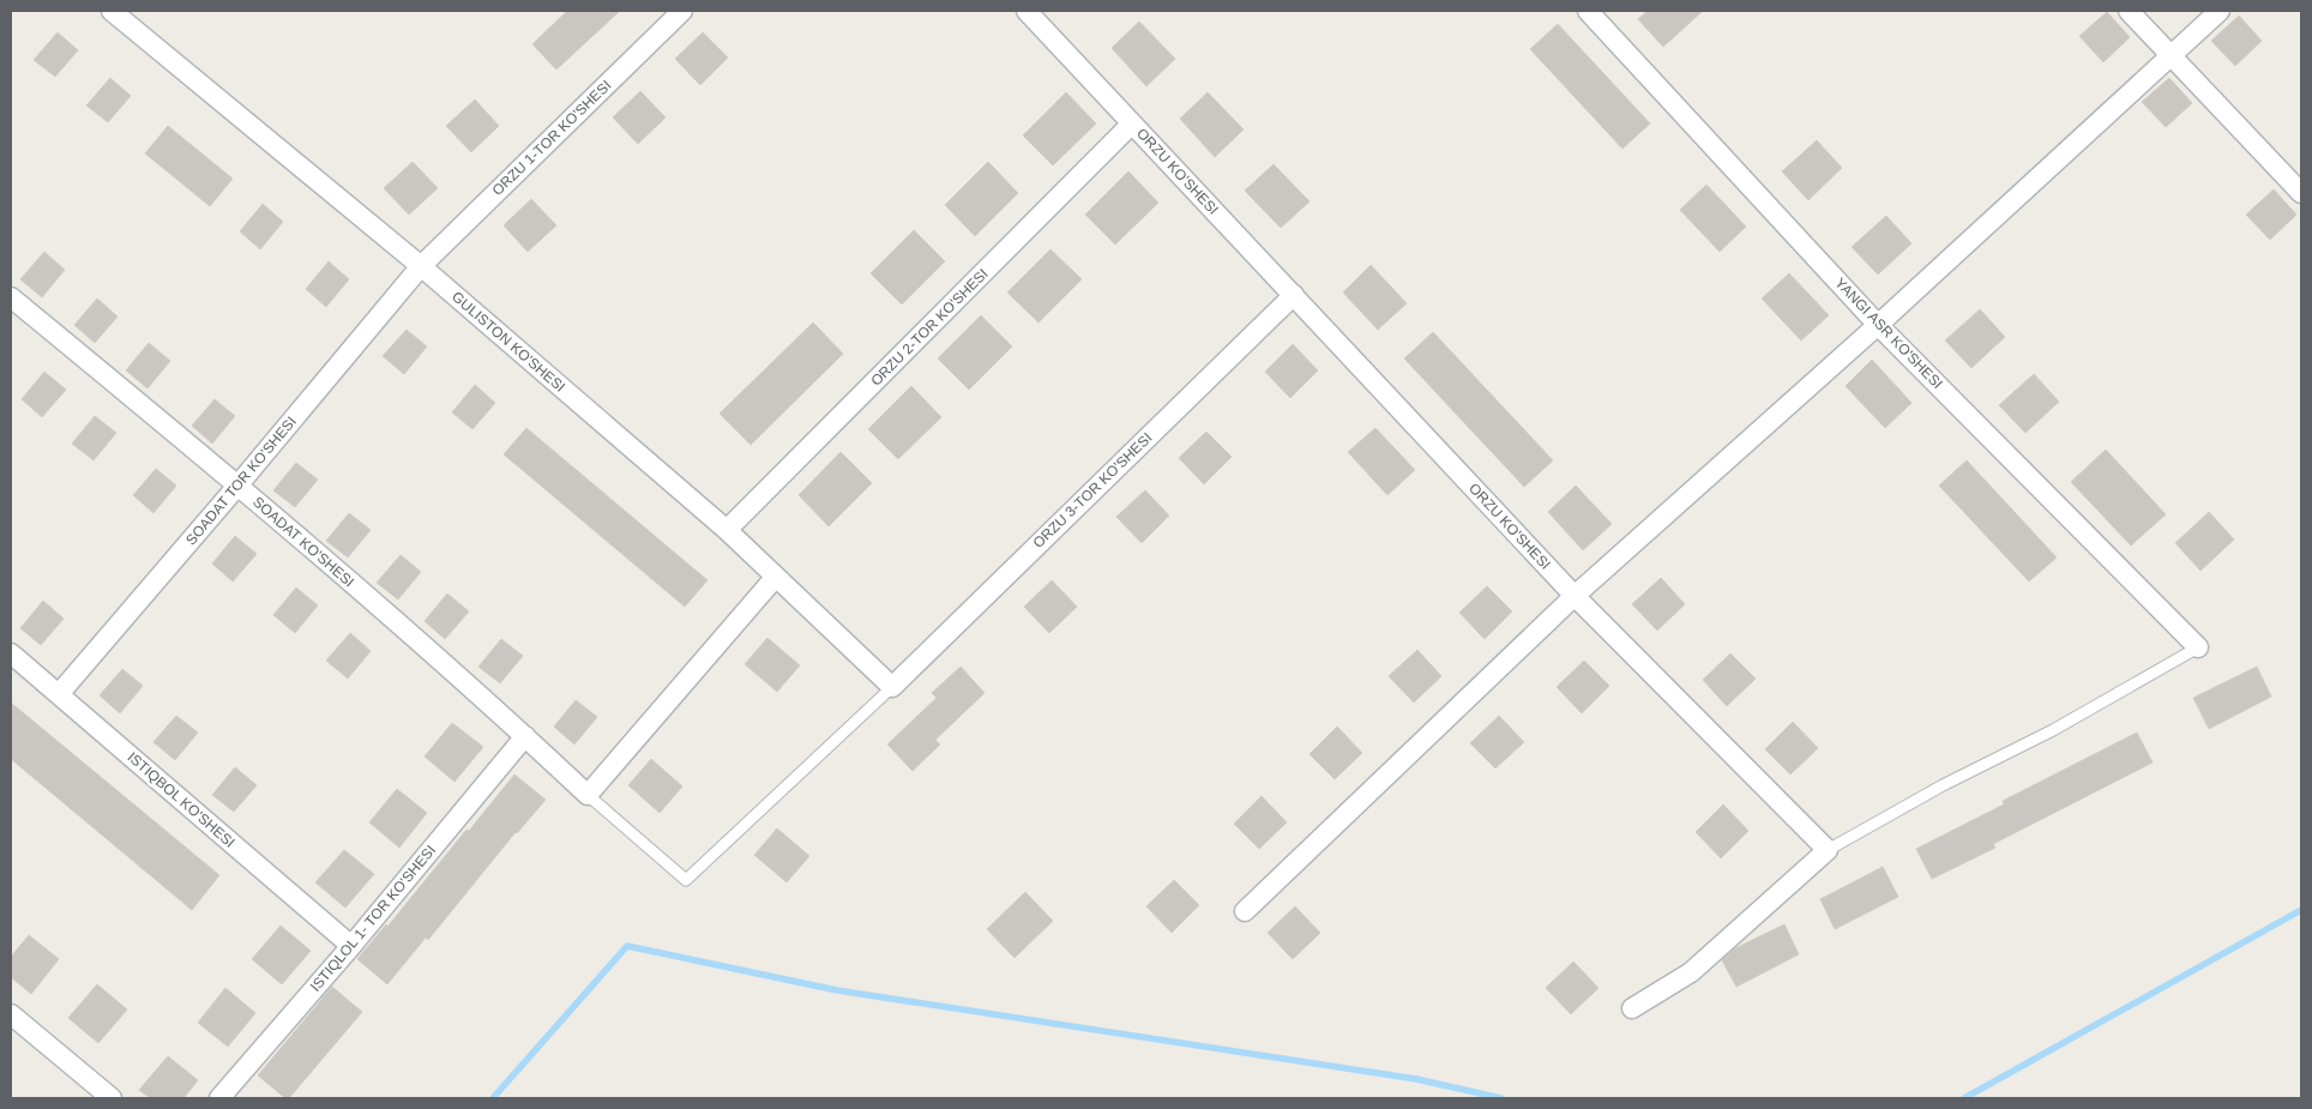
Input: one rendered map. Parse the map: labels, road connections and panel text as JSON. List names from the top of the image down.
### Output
{
  "streets": {
    "street": [
      "ORZU 1-TOR KO'SHESI",
      "ORZU KO'SHESI",
      "ORZU 2-TOR KO'SHESI",
      "YANGI ASR KO'SHESI",
      "GULISTON KO'SHESI",
      "SOADAT TOR KO'SHESI",
      "ORZU 3-TOR KO'SHESI",
      "SOADAT KO'SHESI",
      "ISTIQBOL KO'SHESI",
      "ISTIQLOL 1- TOR KO'SHESI"
    ]
  },
  "crossings": [
    ["ORZU 1-TOR KO'SHESI", "GULISTON KO'SHESI"],
    ["ORZU 1-TOR KO'SHESI", "SOADAT TOR KO'SHESI"],
    ["ORZU KO'SHESI", "ORZU 2-TOR KO'SHESI"],
    ["ORZU KO'SHESI", "ORZU 3-TOR KO'SHESI"],
    ["ORZU 2-TOR KO'SHESI", "GULISTON KO'SHESI"],
    ["GULISTON KO'SHESI", "SOADAT TOR KO'SHESI"],
    ["GULISTON KO'SHESI", "ORZU 3-TOR KO'SHESI"],
    ["SOADAT TOR KO'SHESI", "SOADAT KO'SHESI"],
    ["SOADAT TOR KO'SHESI", "ISTIQBOL KO'SHESI"],
    ["SOADAT KO'SHESI", "ISTIQLOL 1- TOR KO'SHESI"],
    ["ISTIQBOL KO'SHESI", "ISTIQLOL 1- TOR KO'SHESI"]
  ]
}
